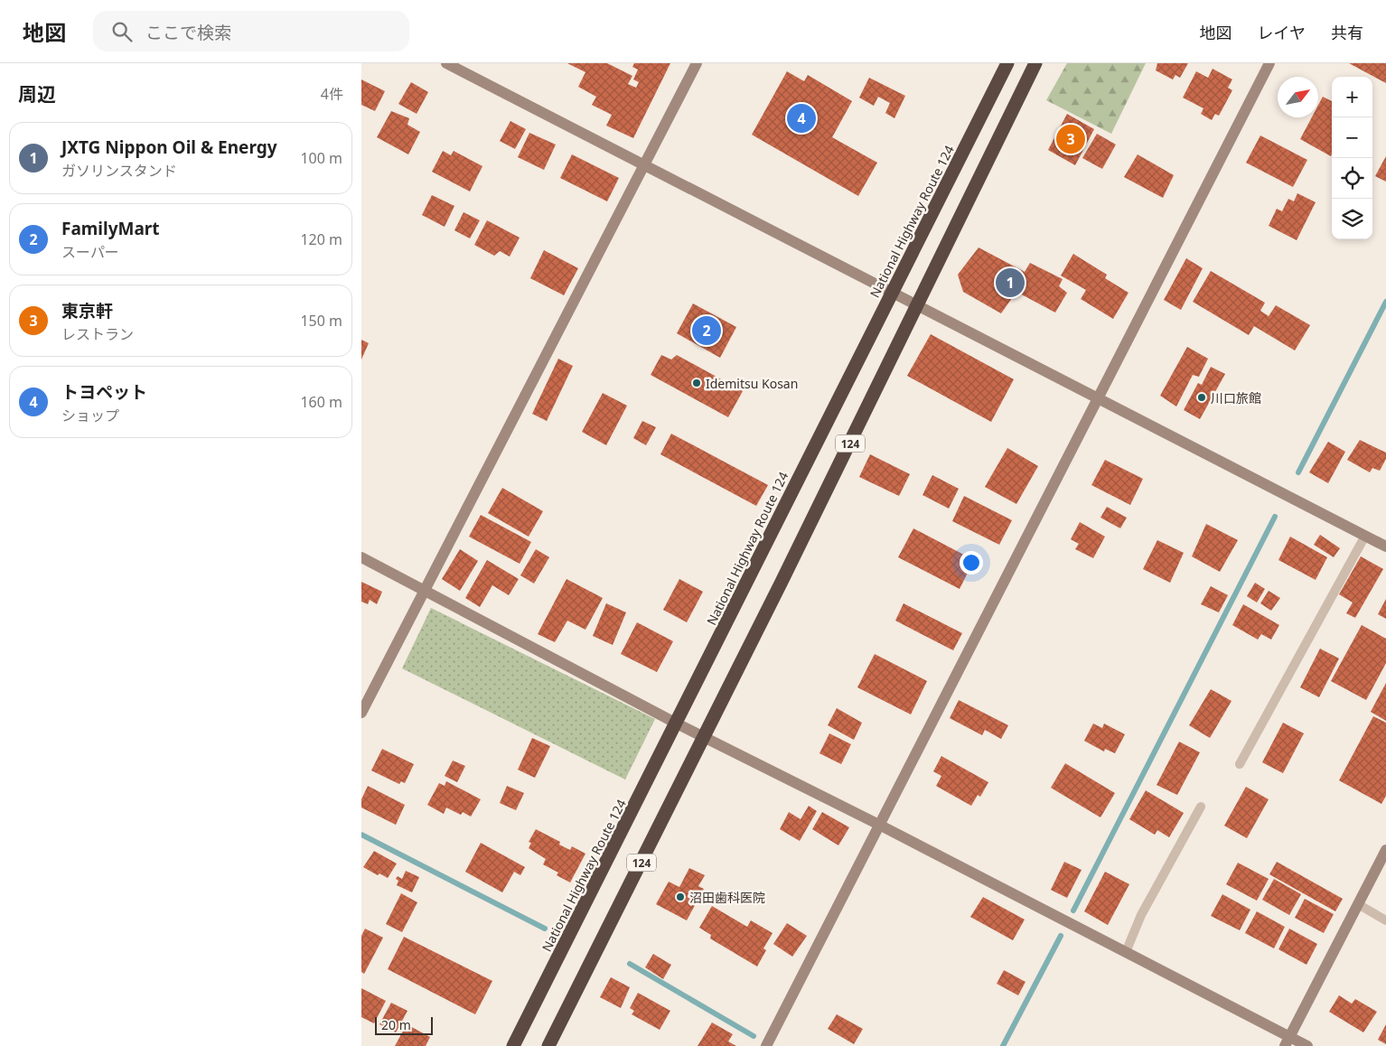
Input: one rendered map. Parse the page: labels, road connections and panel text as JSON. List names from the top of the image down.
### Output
{
  "streets": {
    "highway": ["National Highway Route 124", "124"]
  },
  "places": ["Idemitsu Kosan", "川口旅館", "沼田歯科医院"],
  "scale_bar": "20 m",
  "north": "top right",
  "page": {
    "header": "地図",
    "search": "ここで検索",
    "nav": ["地図", "レイヤ", "共有"],
    "heading": ["周辺", "4件"],
    "map_buttons": ["+", "−"],
    "pins": [
      "4",
      "3",
      "1",
      "2"
    ],
    "list": [
      {
        "mark": "1",
        "name": "JXTG Nippon Oil & Energy",
        "note": "ガソリンスタンド",
        "value": "100 m"
      },
      {
        "mark": "2",
        "name": "FamilyMart",
        "note": "スーパー",
        "value": "120 m"
      },
      {
        "mark": "3",
        "name": "東京軒",
        "note": "レストラン",
        "value": "150 m"
      },
      {
        "mark": "4",
        "name": "トヨペット",
        "note": "ショップ",
        "value": "160 m"
      }
    ],
    "scale": "20 m"
  }
}
